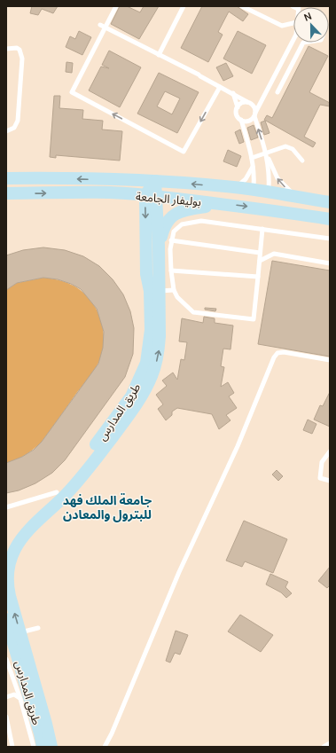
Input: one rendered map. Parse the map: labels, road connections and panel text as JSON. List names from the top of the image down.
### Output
{
  "streets": {
    "street": ["بوليفار الجامعة", "طريق المدارس"]
  },
  "crossings": [
    ["بوليفار الجامعة", "طريق المدارس"]
  ],
  "districts": ["جامعة الملك فهد للبترول والمعادن"],
  "north": "top"
}
